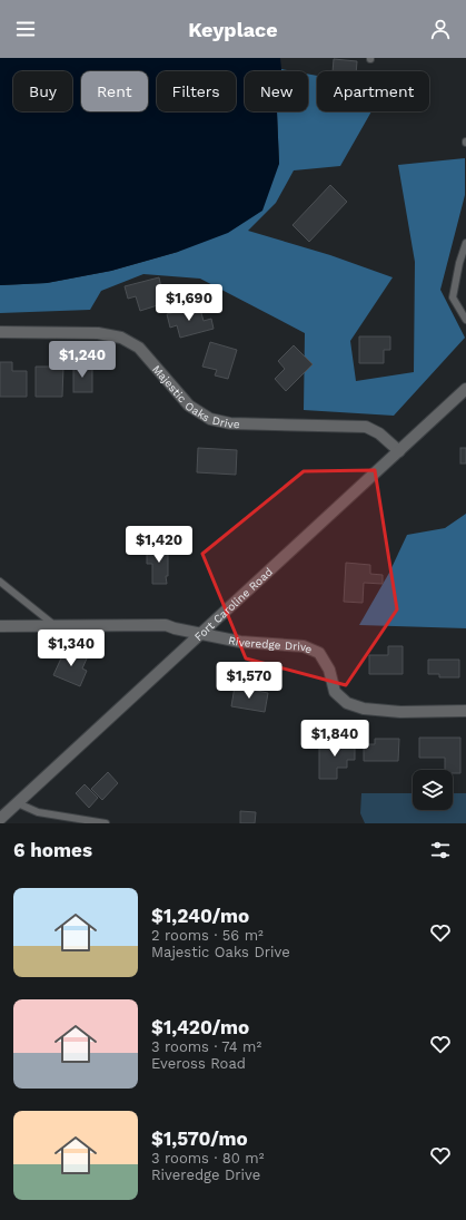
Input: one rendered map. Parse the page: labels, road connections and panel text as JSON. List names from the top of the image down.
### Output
{
  "streets": {
    "street": ["Majestic Oaks Drive", "Fort Caroline Road", "Riveredge Drive"]
  },
  "crossings": [
    ["Majestic Oaks Drive", "Fort Caroline Road"],
    ["Fort Caroline Road", "Riveredge Drive"]
  ],
  "page": {
    "header": "Keyplace",
    "chip": [
      "Buy",
      "Rent",
      "Filters",
      "New",
      "Apartment"
    ],
    "price": [
      "$1,690",
      "$1,240",
      "$1,420",
      "$1,340",
      "$1,570",
      "$1,840"
    ],
    "heading": "6 homes",
    "list": [
      {
        "name": "$1,240/mo",
        "note": "2 rooms · 56 m² · Majestic Oaks Drive"
      },
      {
        "name": "$1,420/mo",
        "note": "3 rooms · 74 m² · Eveross Road"
      },
      {
        "name": "$1,570/mo",
        "note": "3 rooms · 80 m² · Riveredge Drive"
      }
    ]
  }
}
